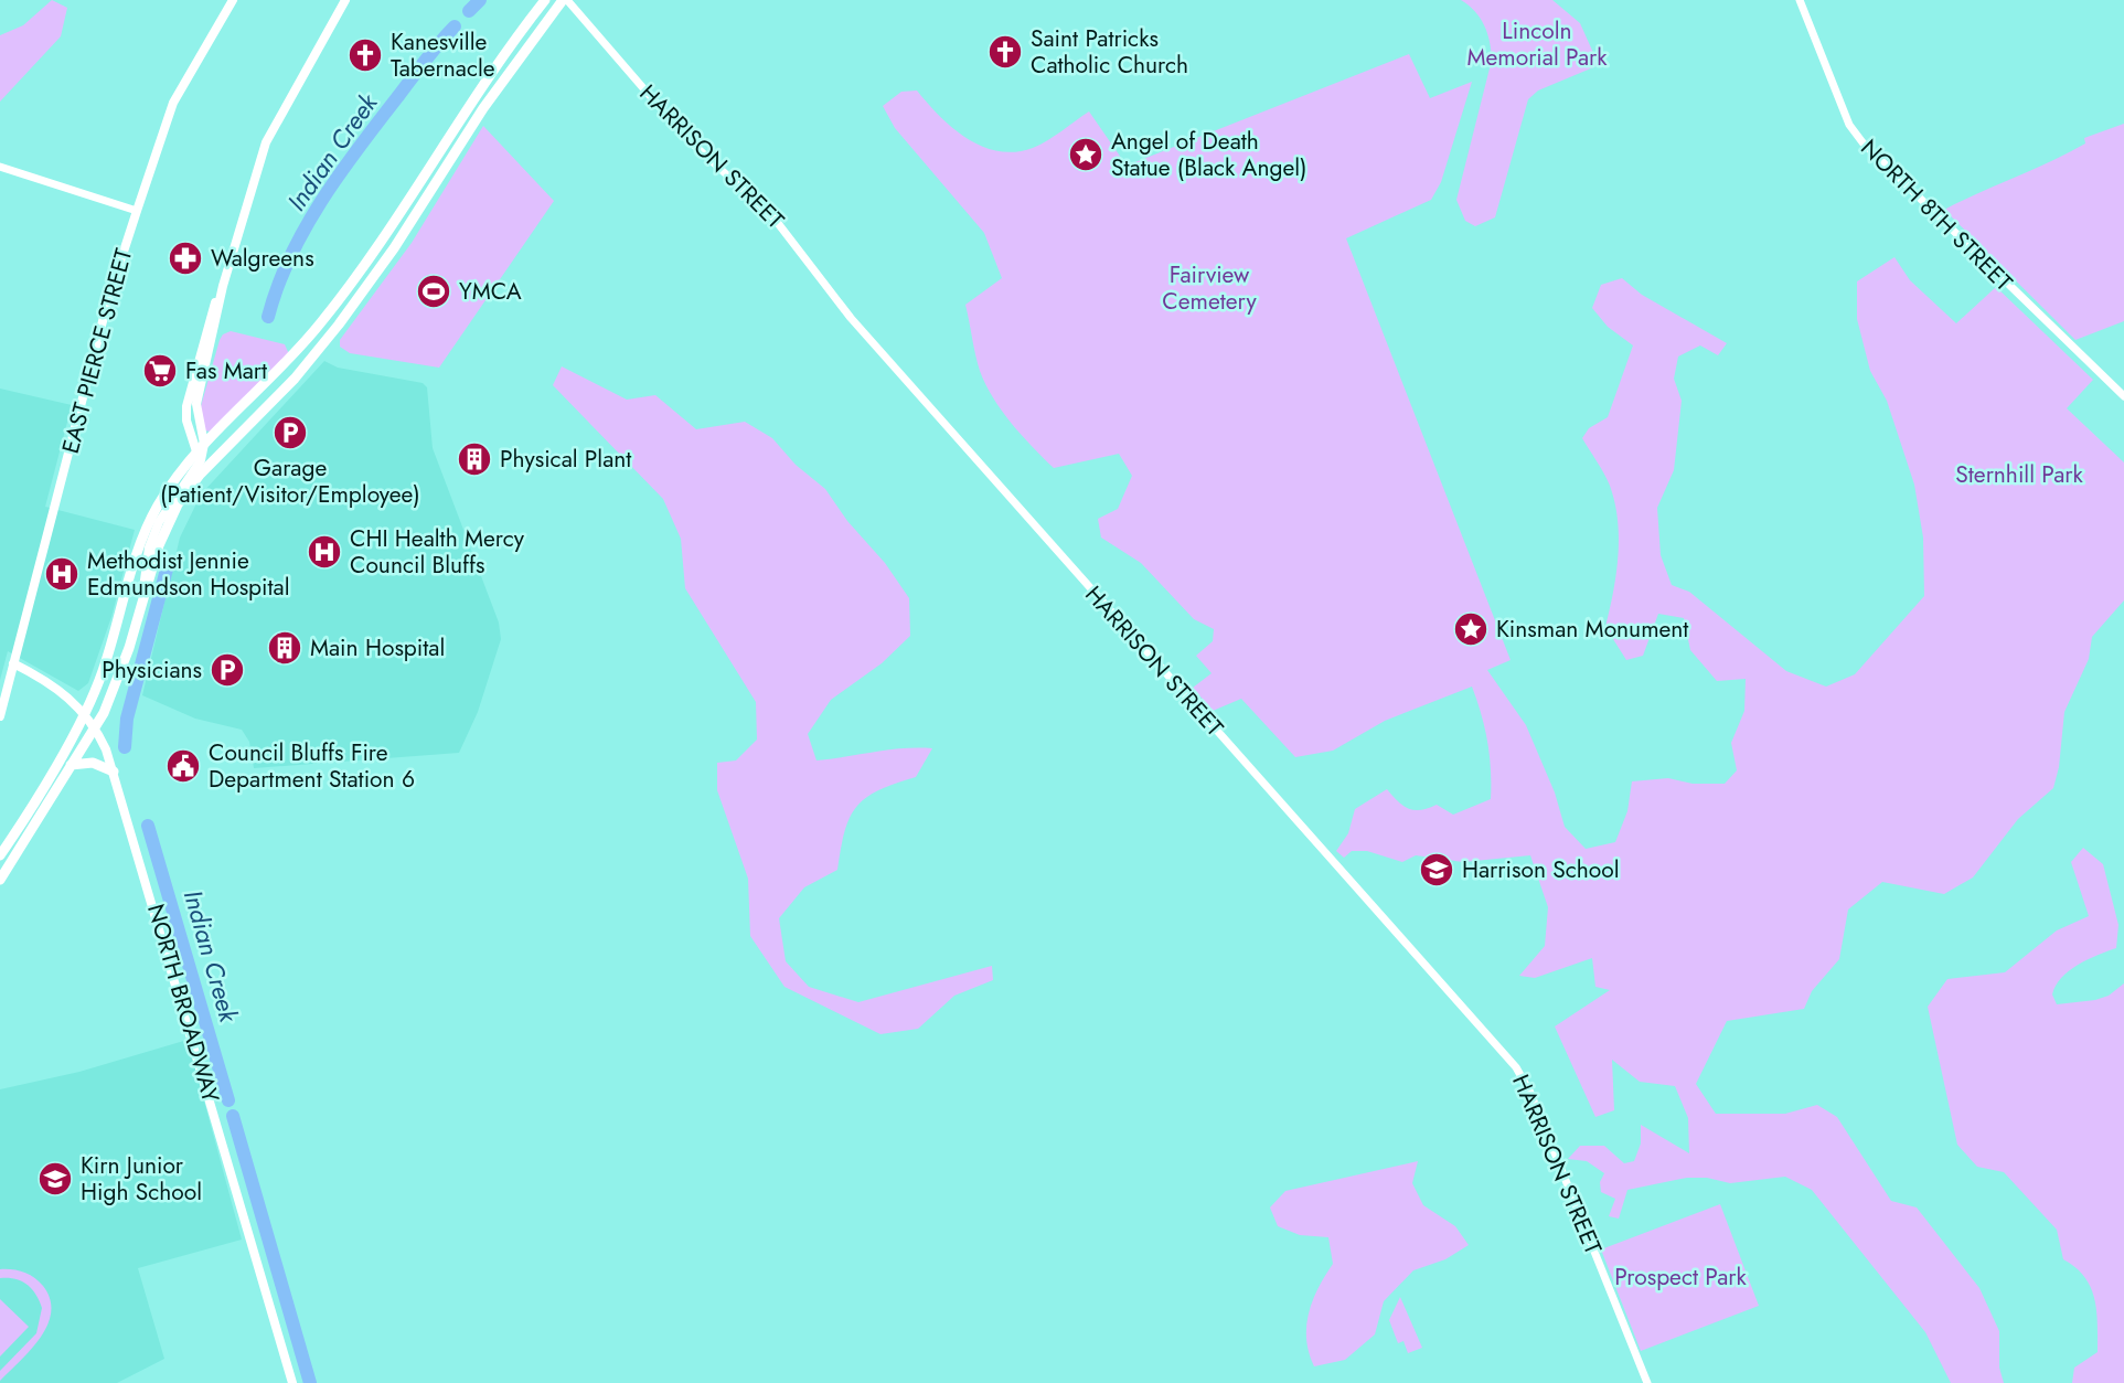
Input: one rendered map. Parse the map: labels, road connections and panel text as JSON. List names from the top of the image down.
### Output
{
  "streets": {
    "main road": ["EAST PIERCE STREET", "NORTH BROADWAY"],
    "street": ["HARRISON STREET", "NORTH 8TH STREET"]
  },
  "crossings": [
    ["EAST PIERCE STREET", "NORTH BROADWAY"]
  ],
  "water": ["Indian Creek"],
  "parks": [
    "Lincoln Memorial Park",
    "Fairview Cemetery",
    "Sternhill Park",
    "Prospect Park"
  ],
  "places": {
    "church": ["Saint Patricks Catholic Church", "Kanesville Tabernacle"],
    "place": ["Angel of Death Statue (Black Angel)", "Kinsman Monument"],
    "pharmacy": ["Walgreens"],
    "sports": ["YMCA"],
    "supermarket": ["Fas Mart"],
    "parking": ["Garage (Patient/Visitor/Employee)", "Physicians"],
    "building": ["Physical Plant", "Main Hospital"],
    "hospital": ["CHI Health Mercy Council Bluffs", "Methodist Jennie Edmundson Hospital"],
    "public building": ["Council Bluffs Fire Department Station 6"],
    "school or university": ["Harrison School", "Kirn Junior High School"]
  }
}
